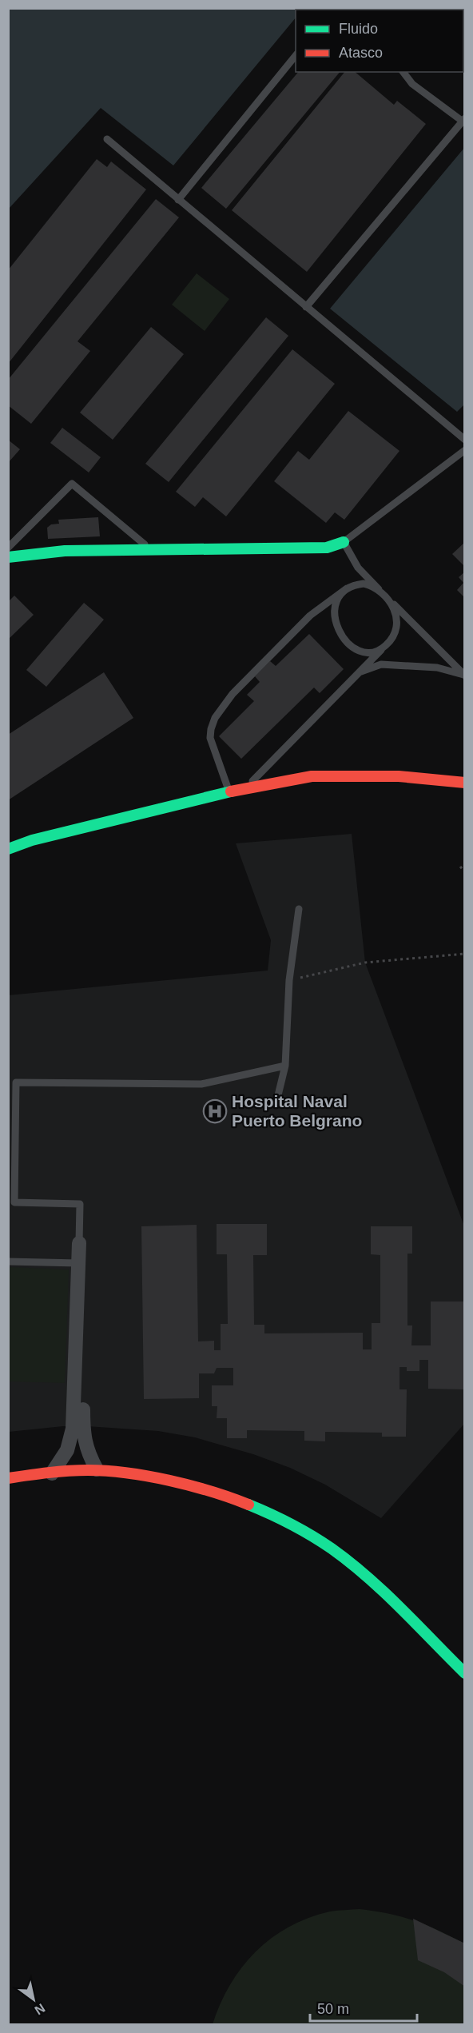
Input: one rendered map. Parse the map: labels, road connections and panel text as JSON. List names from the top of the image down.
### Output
{
  "places": {
    "hospital": ["Hospital Naval Puerto Belgrano"]
  },
  "legend": ["Fluido", "Atasco"],
  "scale_bar": "50 m",
  "north": "bottom right"
}
